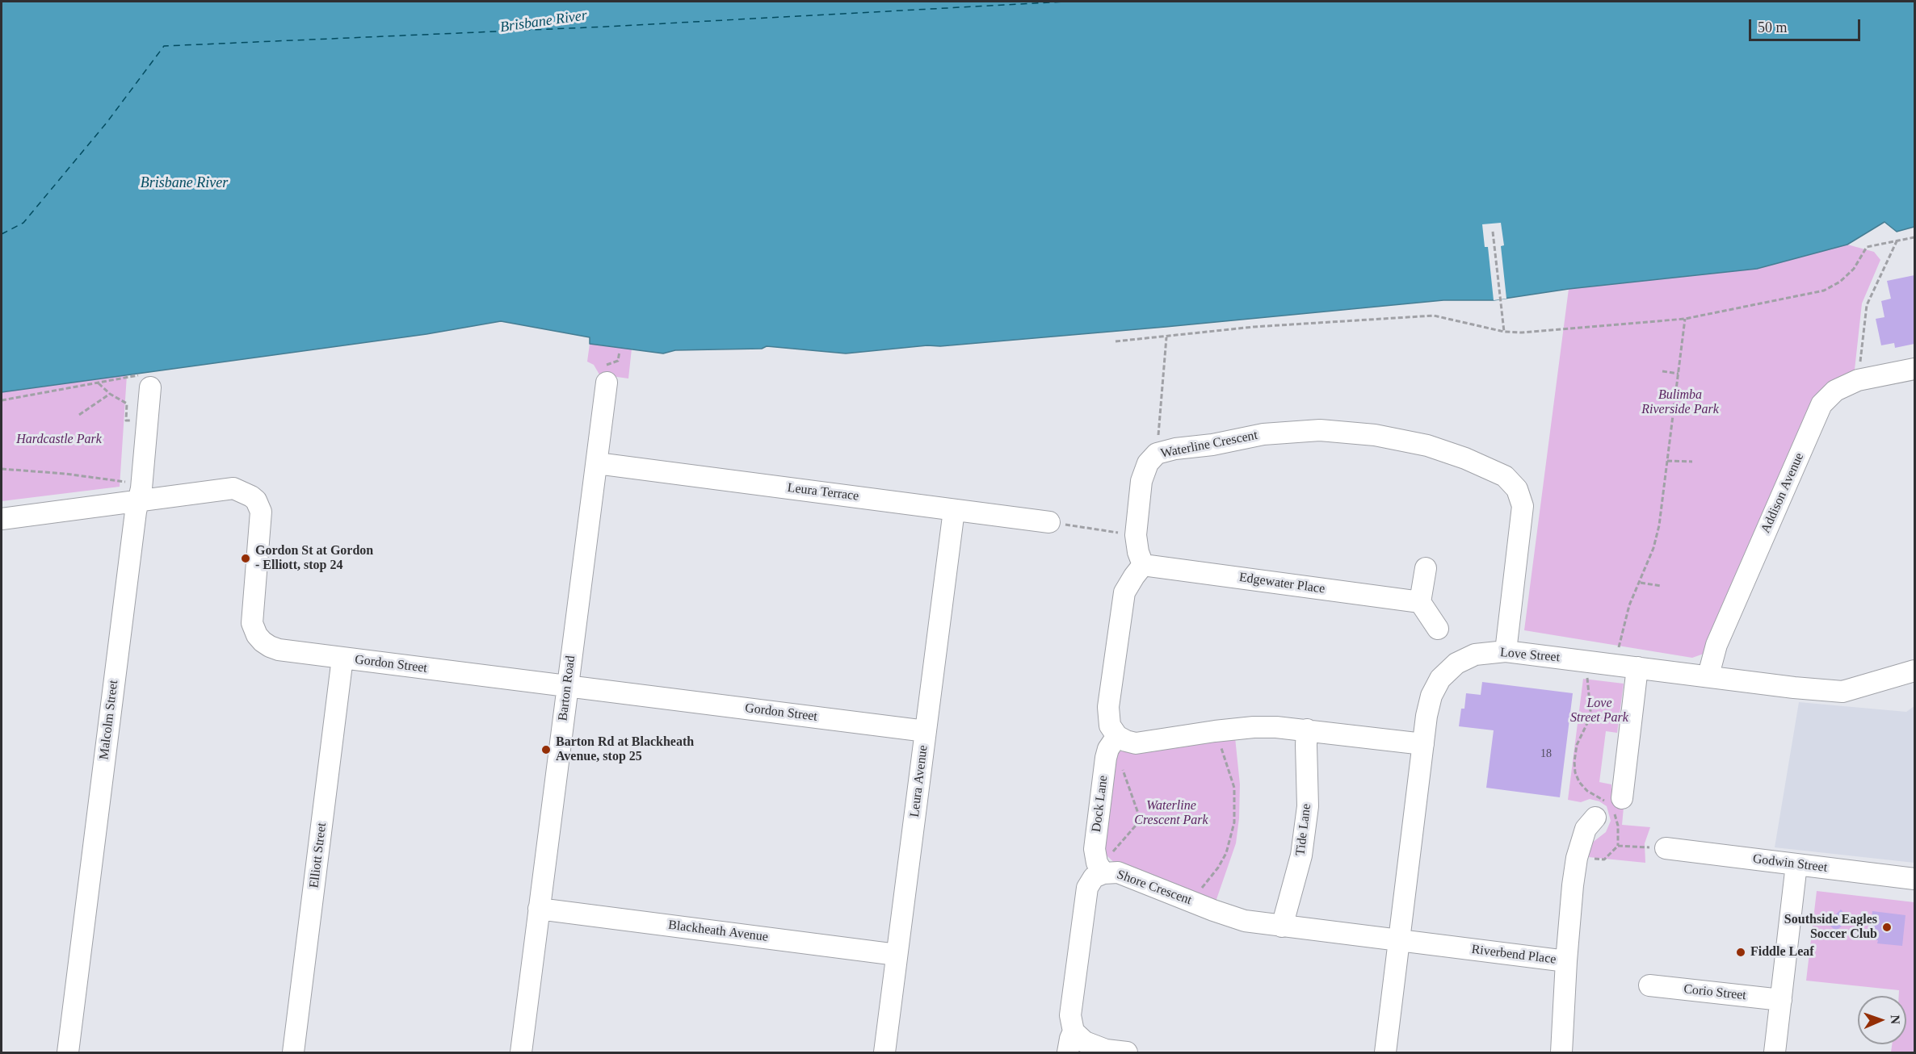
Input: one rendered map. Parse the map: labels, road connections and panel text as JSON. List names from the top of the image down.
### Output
{
  "streets": {
    "street": [
      "Waterline Crescent",
      "Leura Terrace",
      "Addison Avenue",
      "Edgewater Place",
      "Love Street",
      "Gordon Street",
      "Barton Road",
      "Malcolm Street",
      "Leura Avenue",
      "Dock Lane",
      "Tide Lane",
      "Elliott Street",
      "Godwin Street",
      "Shore Crescent",
      "Blackheath Avenue",
      "Riverbend Place",
      "Corio Street"
    ]
  },
  "crossings": [
    ["Waterline Crescent", "Edgewater Place"],
    ["Waterline Crescent", "Love Street"],
    ["Leura Terrace", "Barton Road"],
    ["Leura Terrace", "Leura Avenue"],
    ["Addison Avenue", "Love Street"],
    ["Love Street", "Shore Crescent"],
    ["Love Street", "Riverbend Place"],
    ["Gordon Street", "Barton Road"],
    ["Gordon Street", "Malcolm Street"],
    ["Gordon Street", "Leura Avenue"],
    ["Gordon Street", "Elliott Street"],
    ["Barton Road", "Blackheath Avenue"],
    ["Leura Avenue", "Blackheath Avenue"],
    ["Dock Lane", "Shore Crescent"],
    ["Tide Lane", "Shore Crescent"],
    ["Shore Crescent", "Riverbend Place"]
  ],
  "water": ["Brisbane River"],
  "parks": [
    "Bulimba Riverside Park",
    "Hardcastle Park",
    "Love Street Park",
    "Waterline Crescent Park"
  ],
  "places": [
    "Gordon St at Gordon - Elliott, stop 24",
    "Barton Rd at Blackheath Avenue, stop 25",
    "Southside Eagles Soccer Club",
    "Fiddle Leaf"
  ],
  "house_numbers": ["18"],
  "scale_bar": "50 m",
  "north": "right"
}
